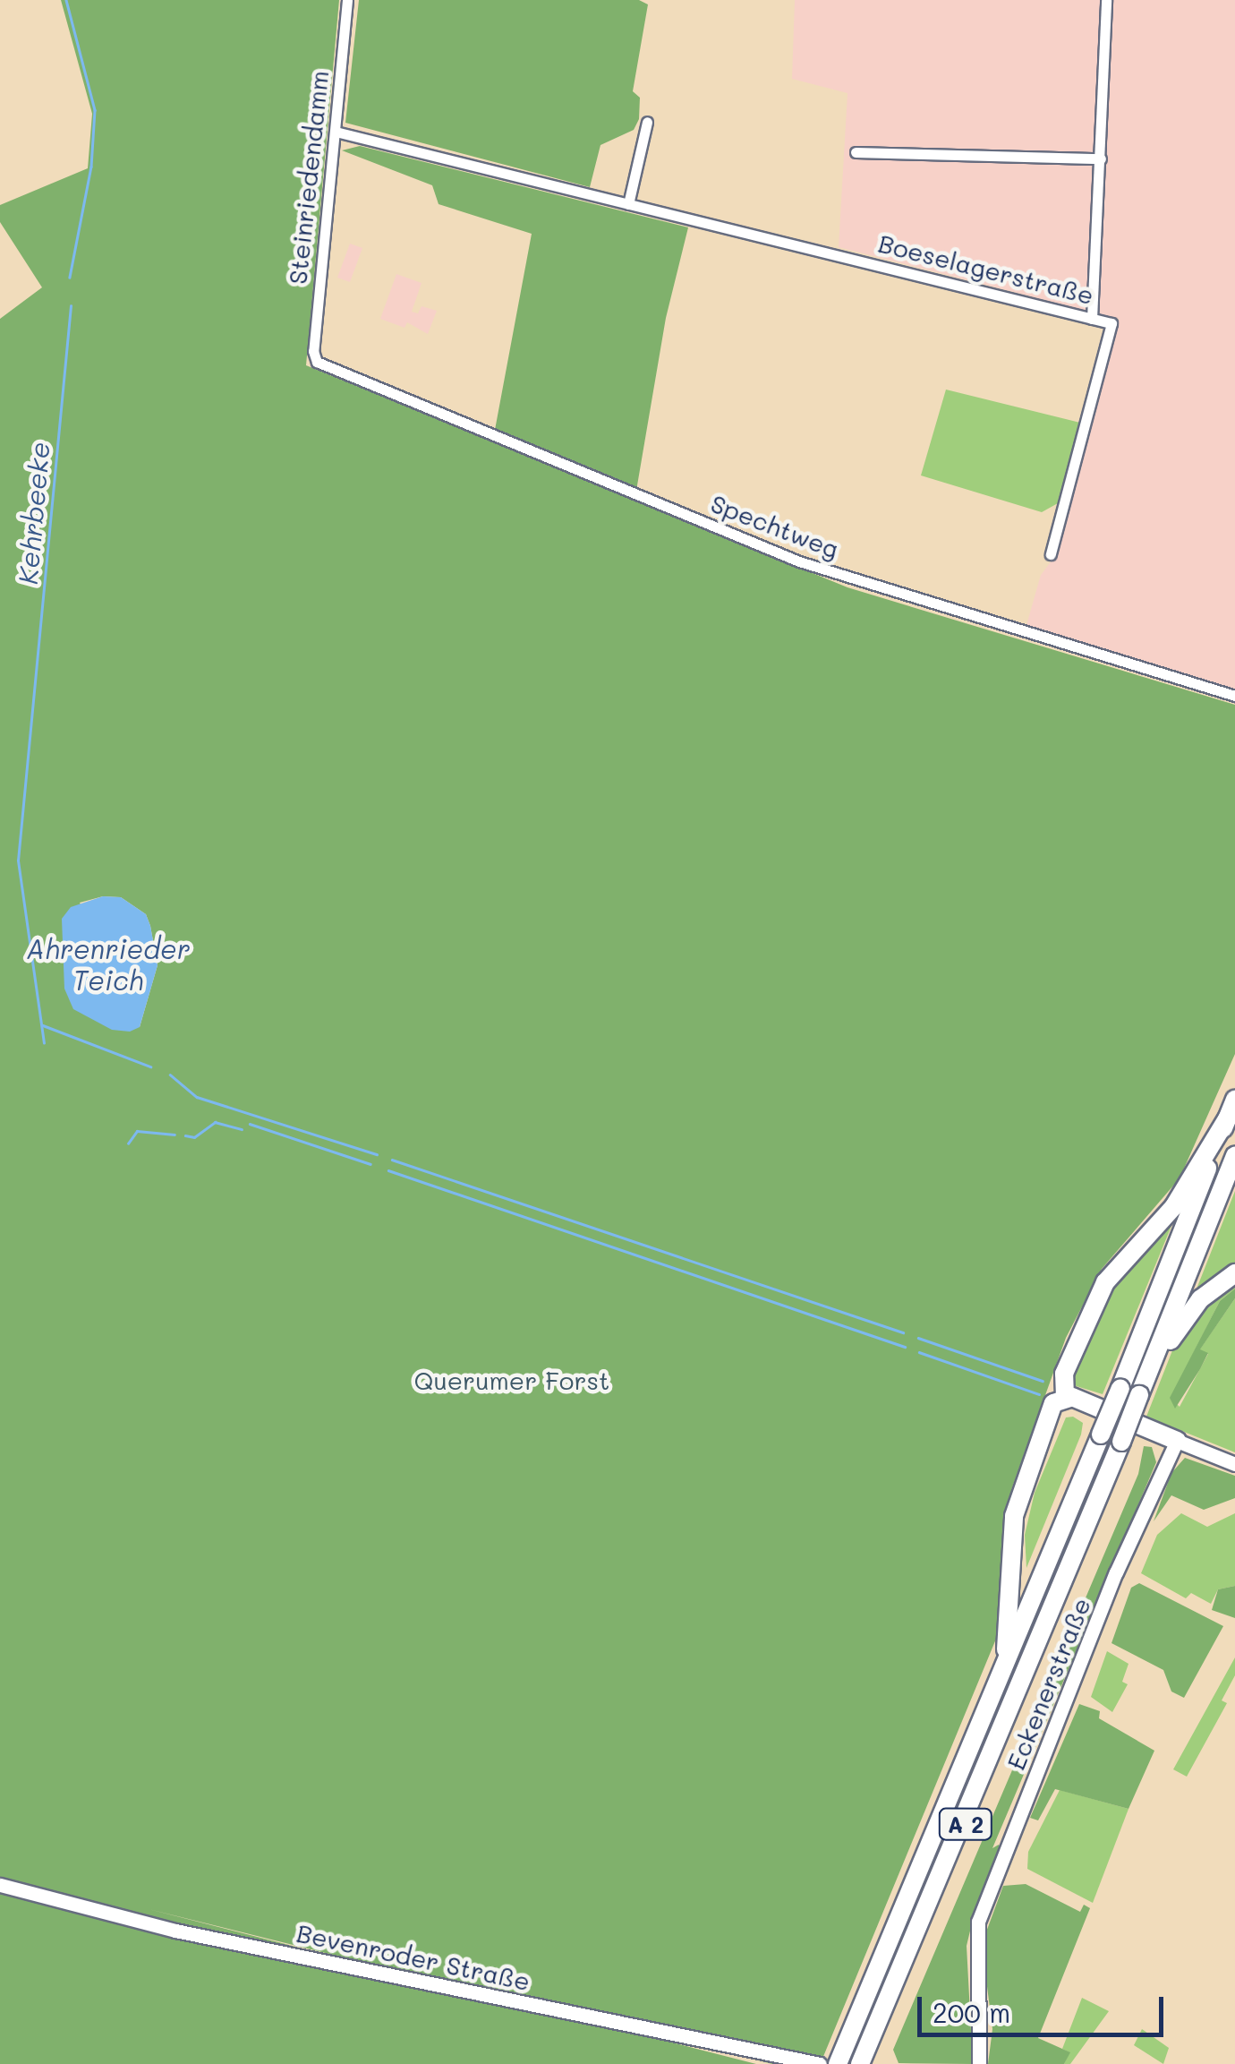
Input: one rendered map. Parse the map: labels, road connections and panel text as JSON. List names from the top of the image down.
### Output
{
  "streets": {
    "highway": ["A 2"],
    "main road": ["Eckenerstraße", "Bevenroder Straße"],
    "street": ["Steinriedendamm", "Boeselagerstraße", "Spechtweg"]
  },
  "crossings": [
    ["Steinriedendamm", "Boeselagerstraße"],
    ["Steinriedendamm", "Spechtweg"]
  ],
  "water": ["Kehrbeeke", "Ahrenrieder Teich"],
  "parks": ["Querumer Forst"],
  "scale_bar": "200 m"
}
